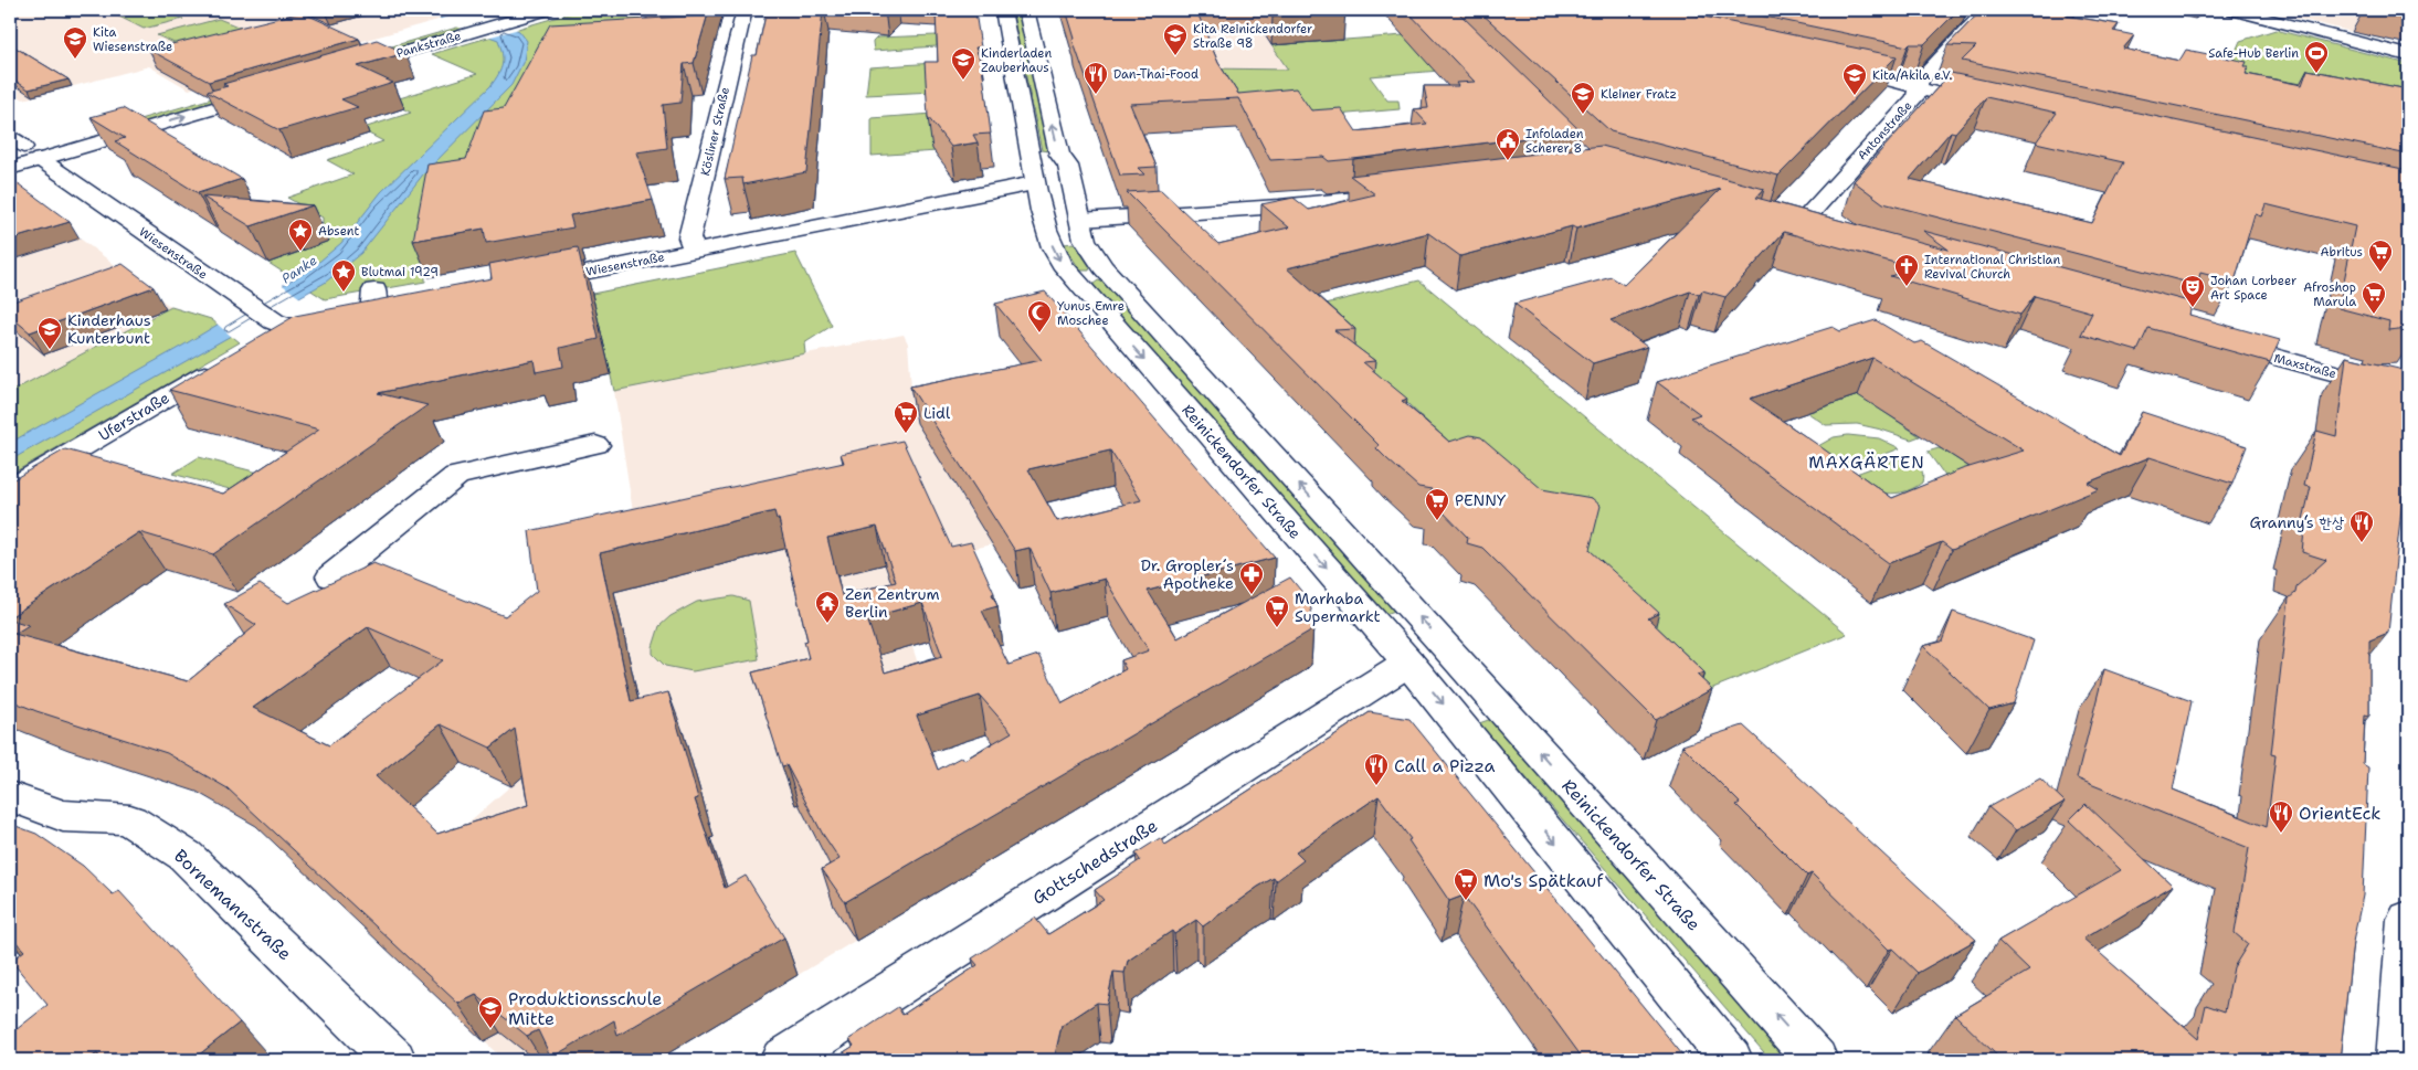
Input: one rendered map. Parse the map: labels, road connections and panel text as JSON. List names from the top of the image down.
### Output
{
  "streets": {
    "main road": [
      "Pankstraße",
      "Antonstraße",
      "Kösliner Straße",
      "Wiesenstraße",
      "Maxstraße",
      "Uferstraße",
      "Reinickendorfer Straße",
      "Gottschedstraße",
      "Bornemannstraße"
    ]
  },
  "crossings": [
    ["Kösliner Straße", "Wiesenstraße"],
    ["Wiesenstraße", "Reinickendorfer Straße"],
    ["Reinickendorfer Straße", "Gottschedstraße"]
  ],
  "districts": ["MAXGÄRTEN"],
  "water": ["Panke"],
  "places": {
    "school or university": [
      "Kita Reinickendorfer Straße 98",
      "Kita Wiesenstraße",
      "Kinderladen Zauberhaus",
      "Kita/Akila e.V.",
      "Kleiner Fratz",
      "Kinderhaus Kunterbunt",
      "Produktionsschule Mitte"
    ],
    "sports": ["Safe-Hub Berlin"],
    "restaurant": [
      "Dan-Thai-Food",
      "Granny‘s 한상",
      "Call a Pizza",
      "OrientEck"
    ],
    "public building": ["Infoladen Scherer 8"],
    "place": ["Absent", "Blutmai 1929"],
    "supermarket": [
      "Abritus",
      "Afroshop Marula",
      "Lidl",
      "PENNY",
      "Marhaba Supermarkt",
      "Mo's Spätkauf"
    ],
    "church": ["International Christian Revival Church"],
    "theatre": ["Johan Lorbeer Art Space"],
    "mosque": ["Yunus Emre Moschee"],
    "pharmacy": ["Dr. Gropler´s Apotheke"],
    "temple": ["Zen Zentrum Berlin"]
  }
}
